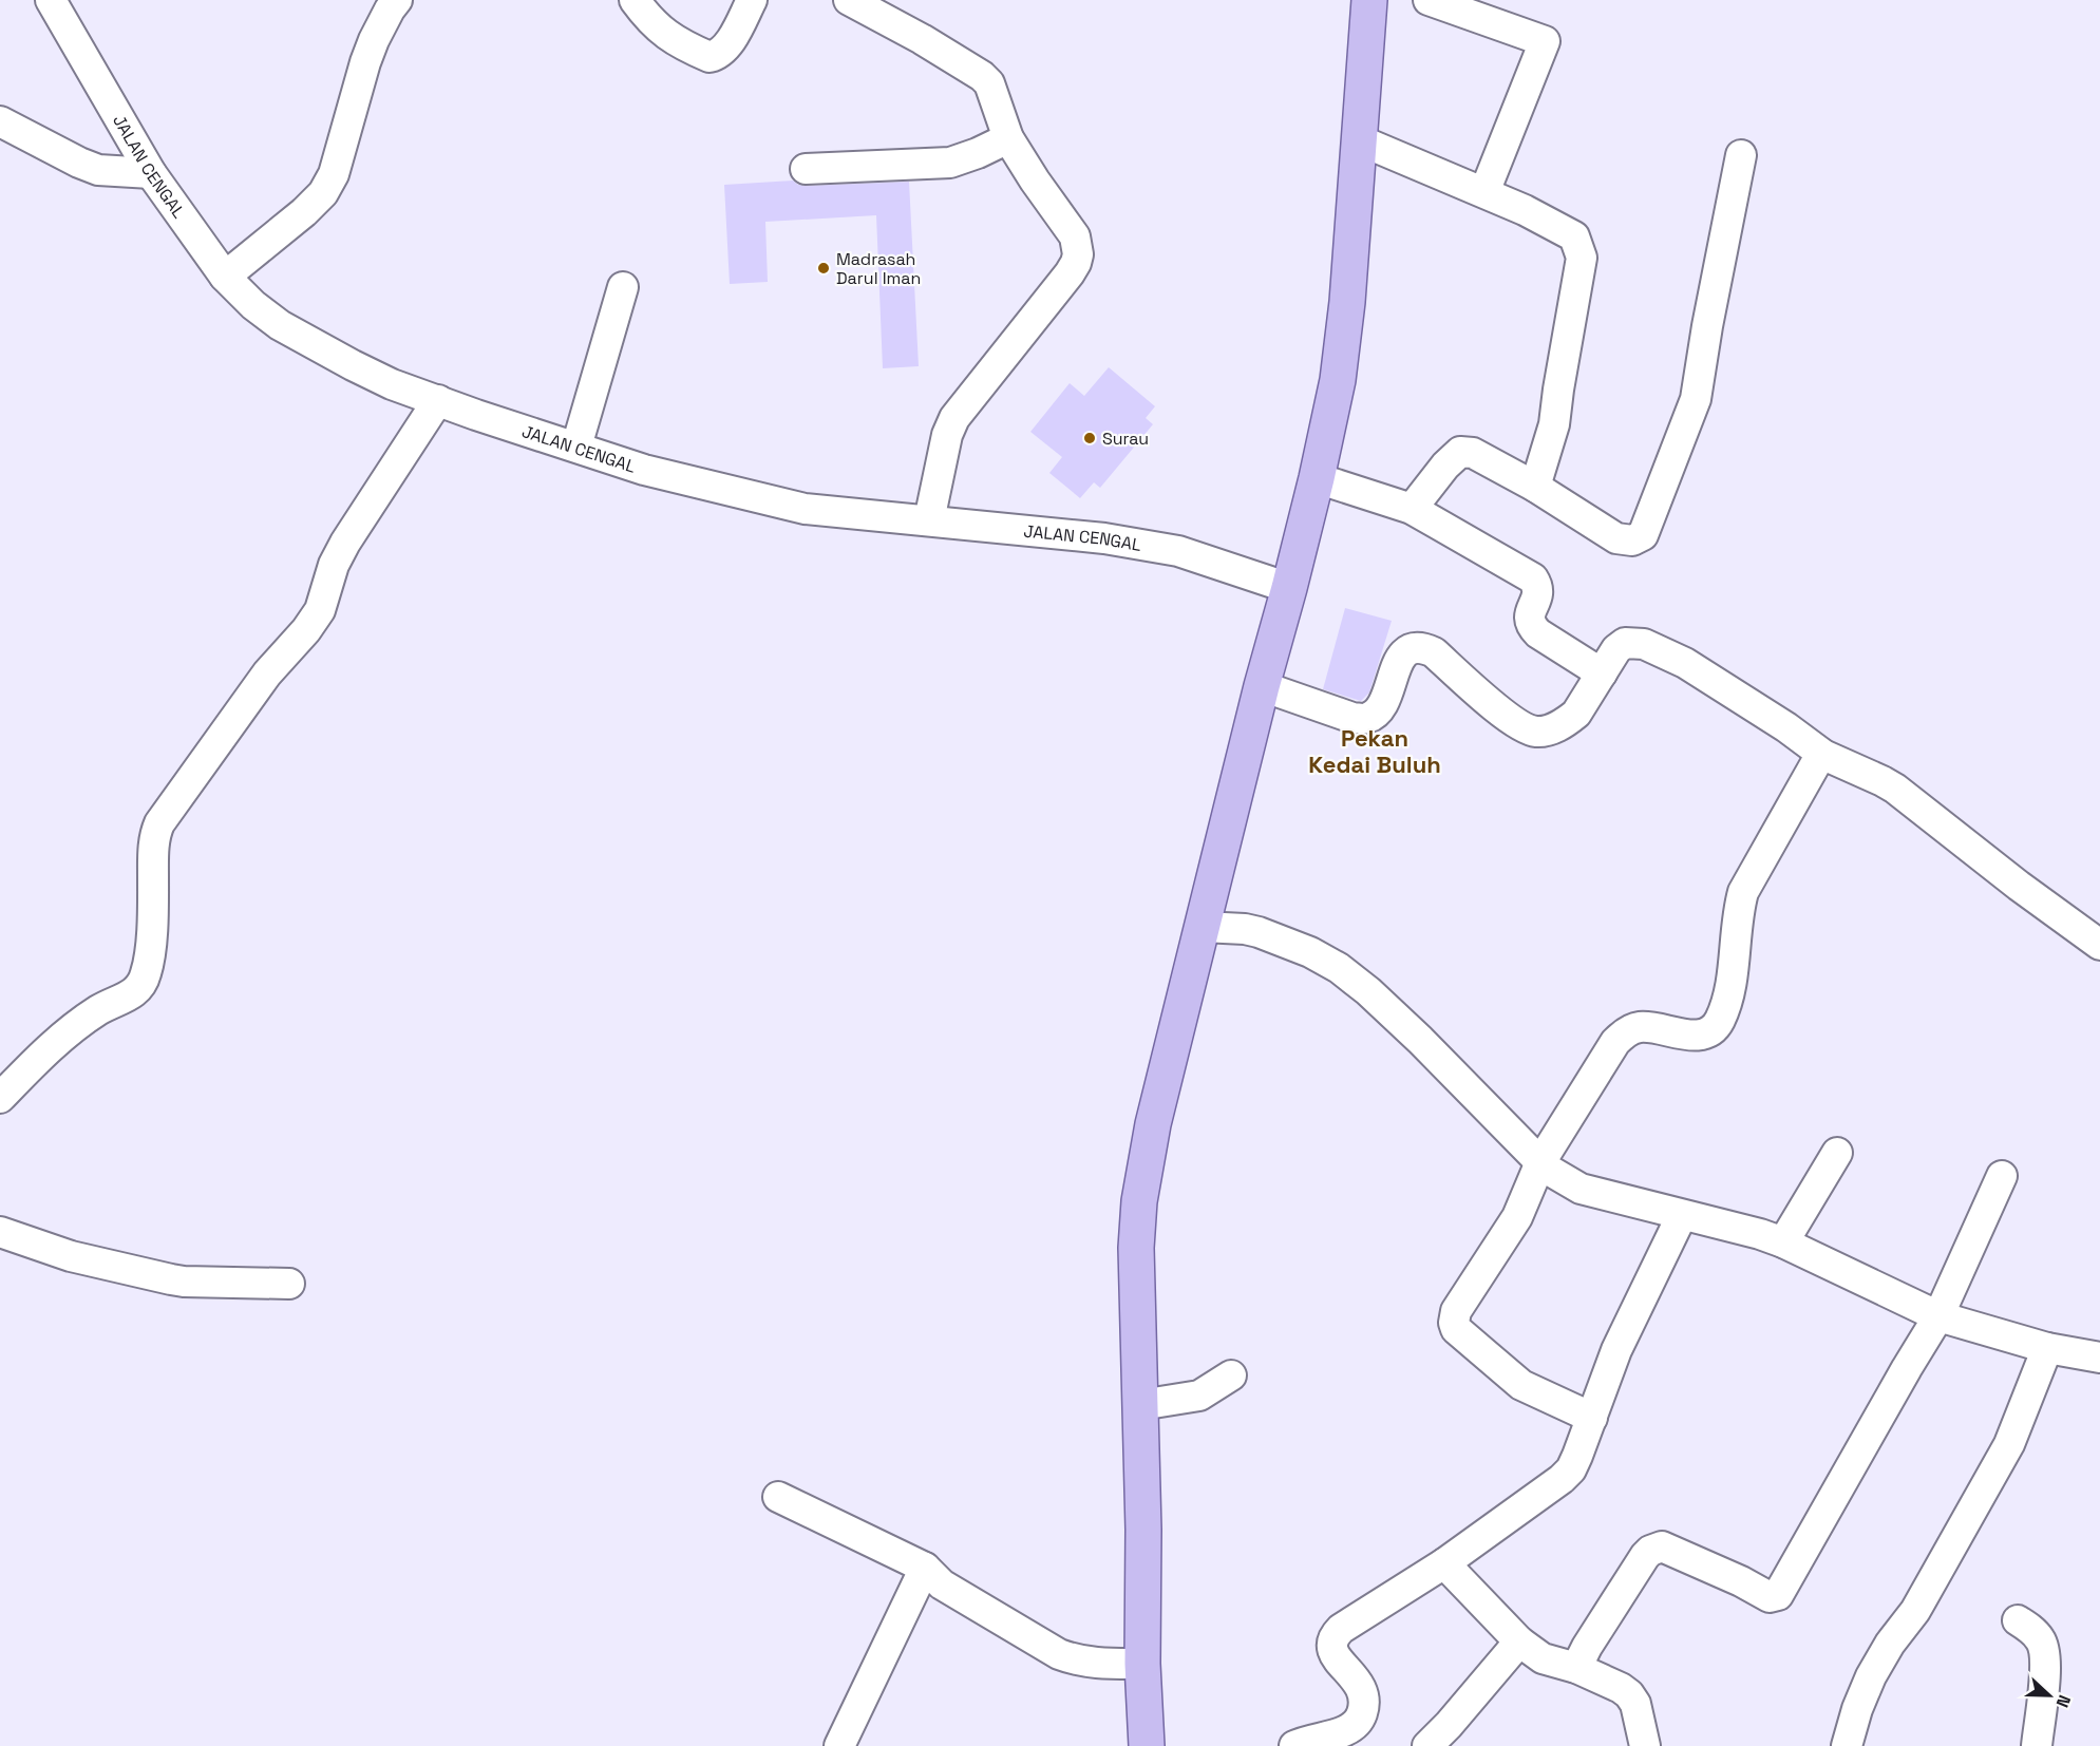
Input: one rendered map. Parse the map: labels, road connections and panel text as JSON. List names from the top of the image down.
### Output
{
  "streets": {
    "street": ["JALAN CENGAL"]
  },
  "districts": ["Pekan Kedai Buluh"],
  "places": ["Madrasah Darul Iman", "Surau"],
  "north": "right"
}
